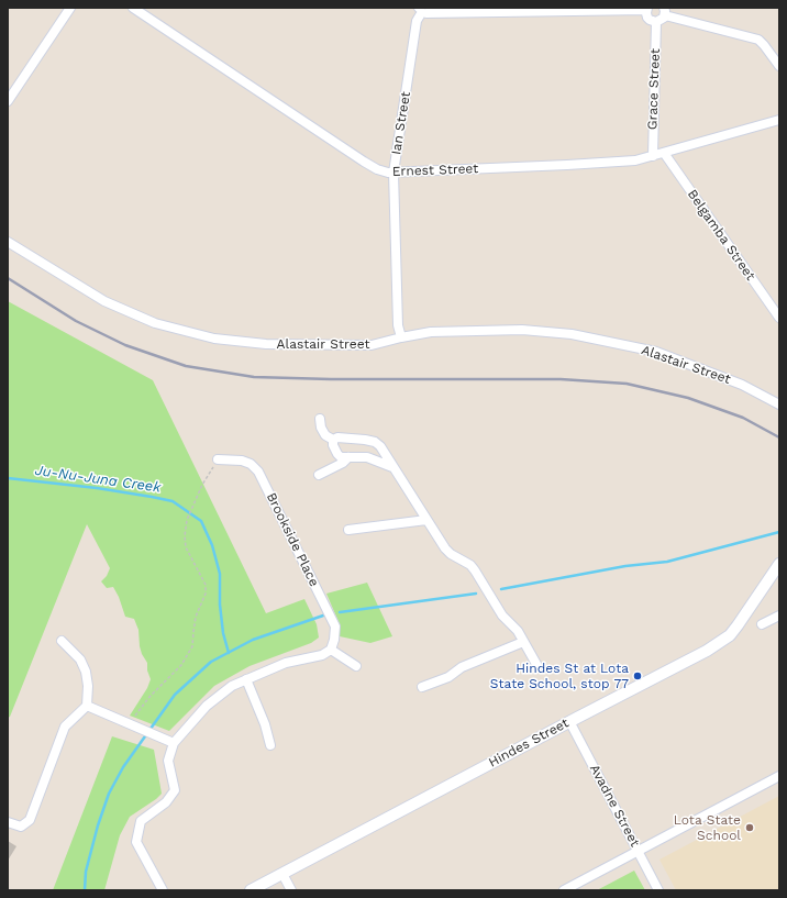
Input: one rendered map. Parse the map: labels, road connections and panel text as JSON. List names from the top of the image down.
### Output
{
  "streets": {
    "street": [
      "Grace Street",
      "Ian Street",
      "Ernest Street",
      "Belgamba Street",
      "Alastair Street",
      "Brookside Place",
      "Hindes Street",
      "Avadne Street"
    ]
  },
  "crossings": [
    ["Grace Street", "Ernest Street"],
    ["Ian Street", "Ernest Street"],
    ["Ian Street", "Alastair Street"],
    ["Ernest Street", "Belgamba Street"],
    ["Hindes Street", "Avadne Street"]
  ],
  "water": ["Ju-Nu-Juna Creek"],
  "places": ["Hindes St at Lota State School, stop 77", "Lota State School"]
}
